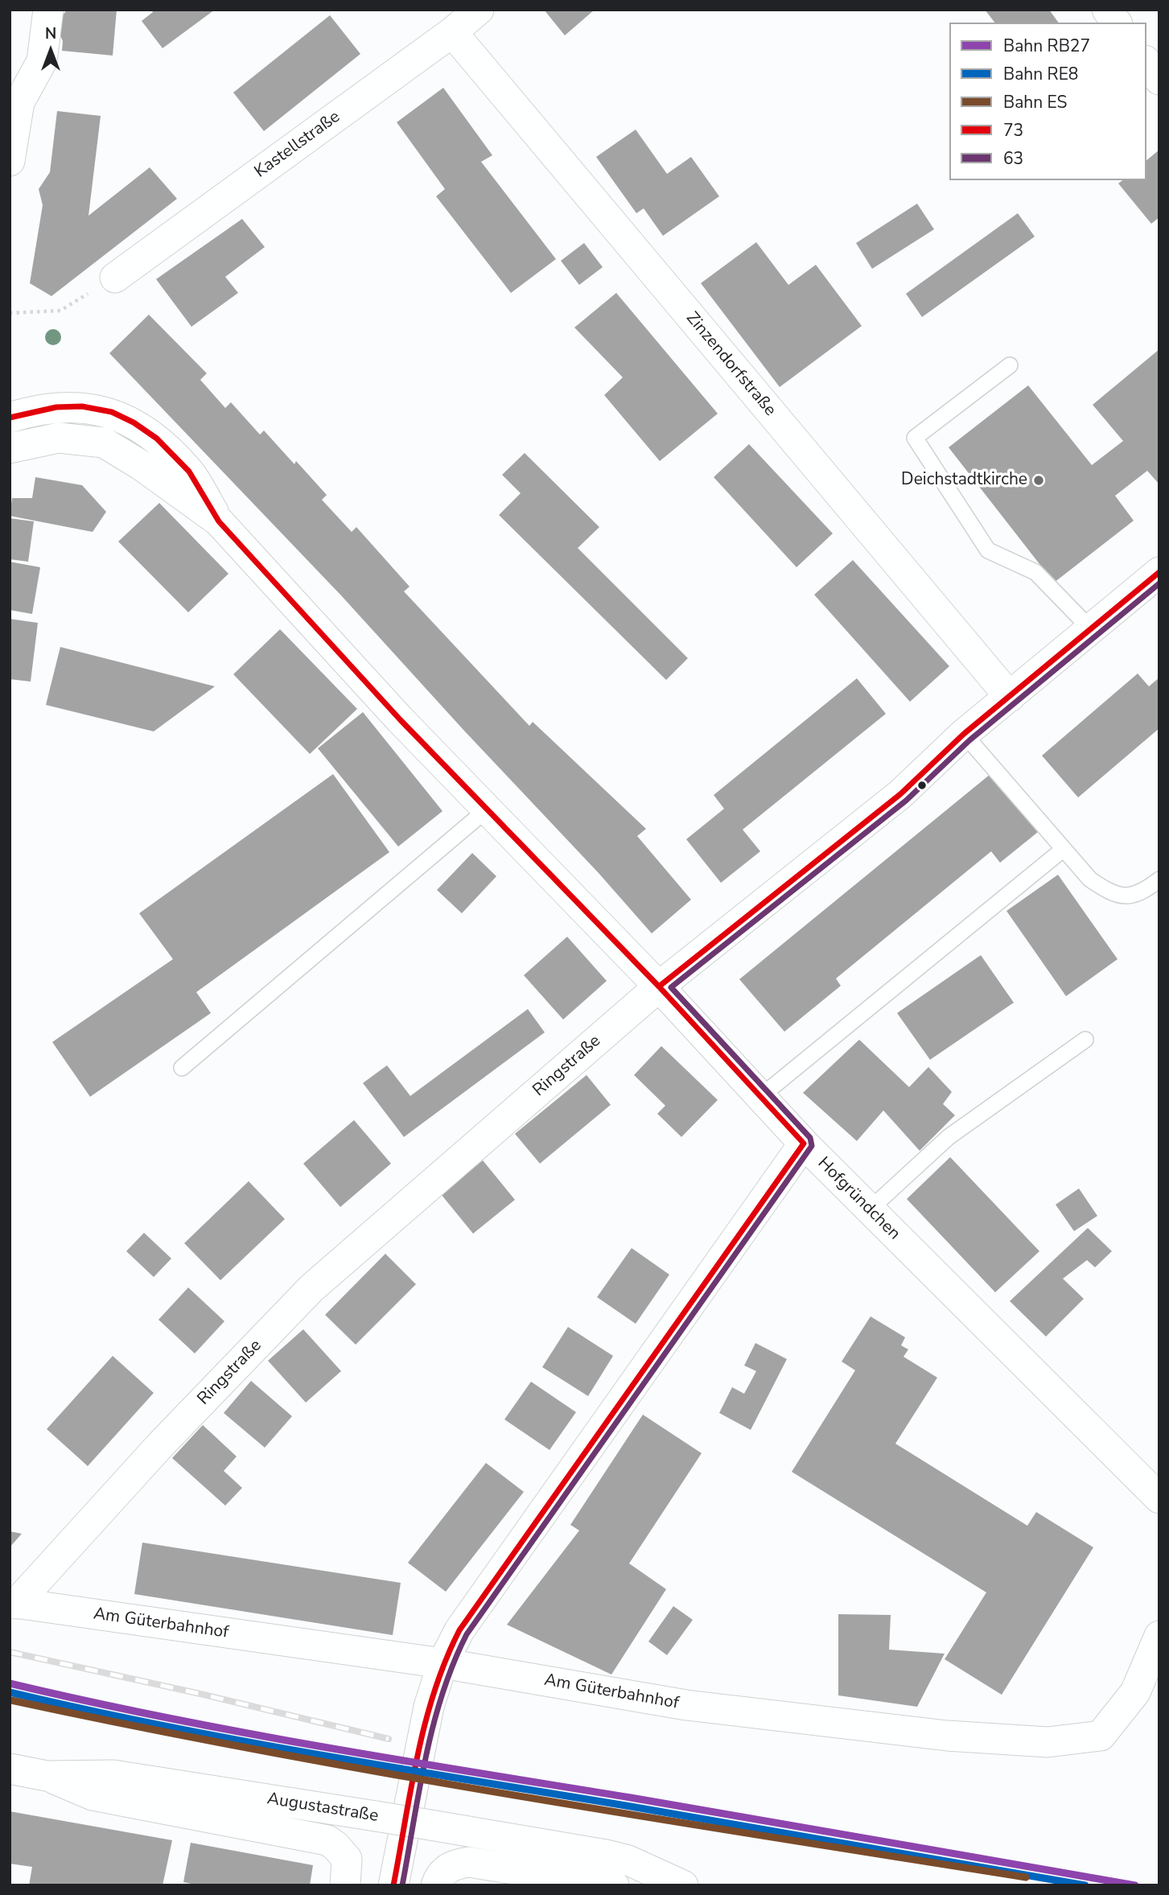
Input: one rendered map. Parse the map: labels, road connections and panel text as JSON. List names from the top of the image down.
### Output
{
  "streets": {
    "street": [
      "Kastellstraße",
      "Zinzendorfstraße",
      "Ringstraße",
      "Hofgründchen",
      "Am Güterbahnhof",
      "Augustastraße"
    ]
  },
  "crossings": [
    ["Kastellstraße", "Zinzendorfstraße"],
    ["Zinzendorfstraße", "Ringstraße"],
    ["Ringstraße", "Hofgründchen"],
    ["Ringstraße", "Am Güterbahnhof"]
  ],
  "places": ["Deichstadtkirche"],
  "lines": [
    "transit line 73",
    "transit line 63",
    "rail line RB27",
    "rail line RE8",
    "rail line ES"
  ],
  "legend": [
    "Bahn RB27",
    "Bahn RE8",
    "Bahn ES",
    "73",
    "63"
  ],
  "north": "top"
}
